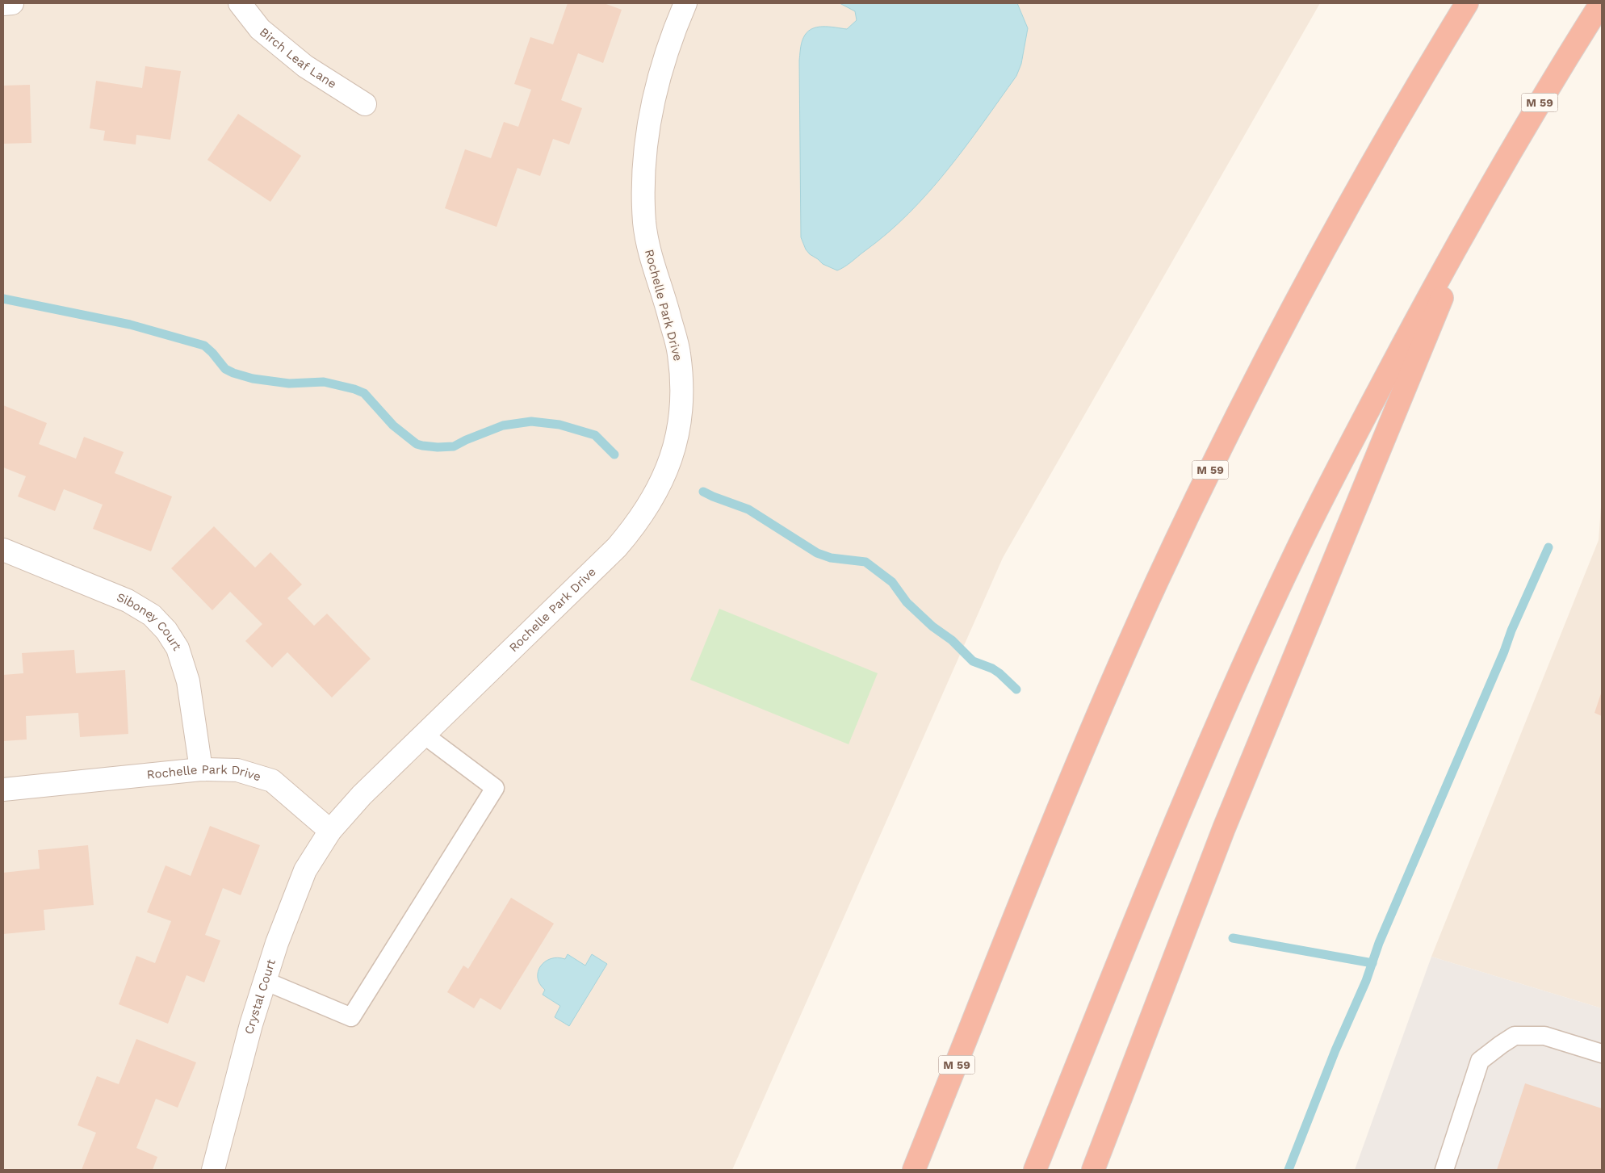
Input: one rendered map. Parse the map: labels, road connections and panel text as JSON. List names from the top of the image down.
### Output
{
  "streets": {
    "highway": ["M 59"],
    "street": [
      "Birch Leaf Lane",
      "Rochelle Park Drive",
      "Siboney Court",
      "Crystal Court"
    ]
  },
  "crossings": [
    ["Rochelle Park Drive", "Siboney Court"],
    ["Rochelle Park Drive", "Crystal Court"]
  ]
}
